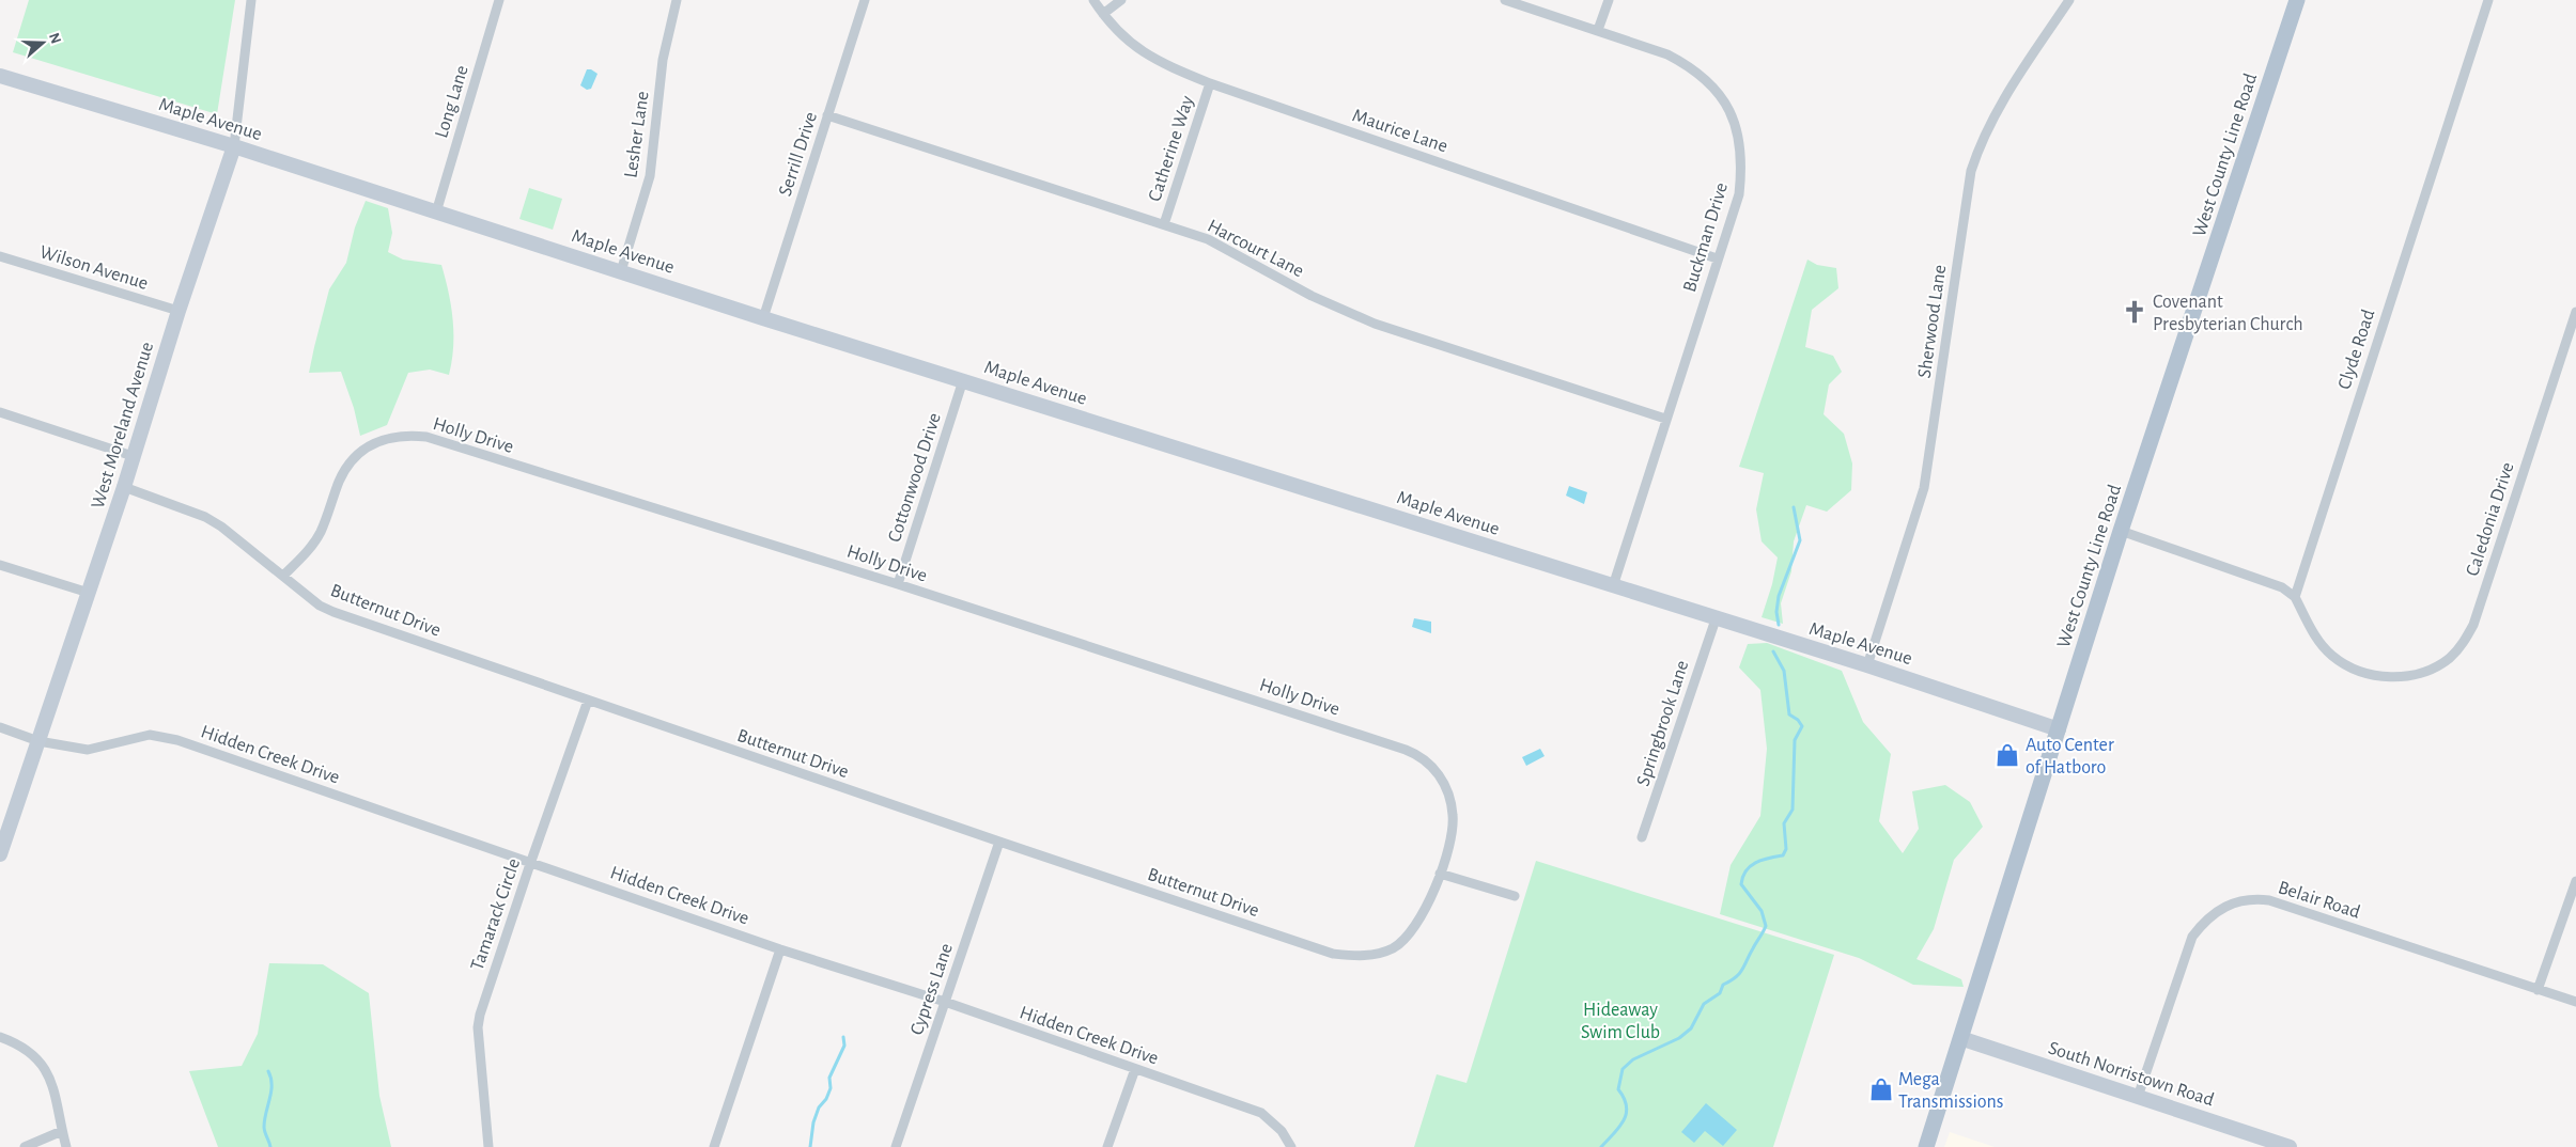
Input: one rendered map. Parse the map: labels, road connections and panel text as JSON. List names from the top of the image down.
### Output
{
  "streets": {
    "main road": ["West County Line Road"],
    "street": [
      "Long Lane",
      "Maple Avenue",
      "Maurice Lane",
      "Lesher Lane",
      "Catherine Way",
      "Serrill Drive",
      "Buckman Drive",
      "Harcourt Lane",
      "Wilson Avenue",
      "Sherwood Lane",
      "Clyde Road",
      "West Moreland Avenue",
      "Holly Drive",
      "Cottonwood Drive",
      "Caledonia Drive",
      "Butternut Drive",
      "Springbrook Lane",
      "Hidden Creek Drive",
      "Belair Road",
      "Tamarack Circle",
      "Cypress Lane",
      "South Norristown Road"
    ]
  },
  "crossings": [
    ["Long Lane", "Maple Avenue"],
    ["Maple Avenue", "Lesher Lane"],
    ["Maple Avenue", "Serrill Drive"],
    ["Maple Avenue", "West County Line Road"],
    ["Maple Avenue", "Buckman Drive"],
    ["Maple Avenue", "Sherwood Lane"],
    ["Maple Avenue", "West Moreland Avenue"],
    ["Maple Avenue", "Cottonwood Drive"],
    ["Maple Avenue", "Springbrook Lane"],
    ["Maurice Lane", "Catherine Way"],
    ["Maurice Lane", "Buckman Drive"],
    ["Catherine Way", "Harcourt Lane"],
    ["Serrill Drive", "Harcourt Lane"],
    ["West County Line Road", "South Norristown Road"],
    ["Buckman Drive", "Harcourt Lane"],
    ["Wilson Avenue", "West Moreland Avenue"],
    ["Clyde Road", "Caledonia Drive"],
    ["West Moreland Avenue", "Butternut Drive"],
    ["West Moreland Avenue", "Hidden Creek Drive"],
    ["Holly Drive", "Cottonwood Drive"],
    ["Holly Drive", "Butternut Drive"],
    ["Butternut Drive", "Tamarack Circle"],
    ["Butternut Drive", "Cypress Lane"],
    ["Hidden Creek Drive", "Tamarack Circle"],
    ["Hidden Creek Drive", "Cypress Lane"],
    ["Belair Road", "South Norristown Road"]
  ],
  "parks": ["Hideaway Swim Club"],
  "places": {
    "church": ["Covenant Presbyterian Church"],
    "shop": ["Auto Center of Hatboro", "Mega Transmissions"]
  },
  "north": "right"
}
